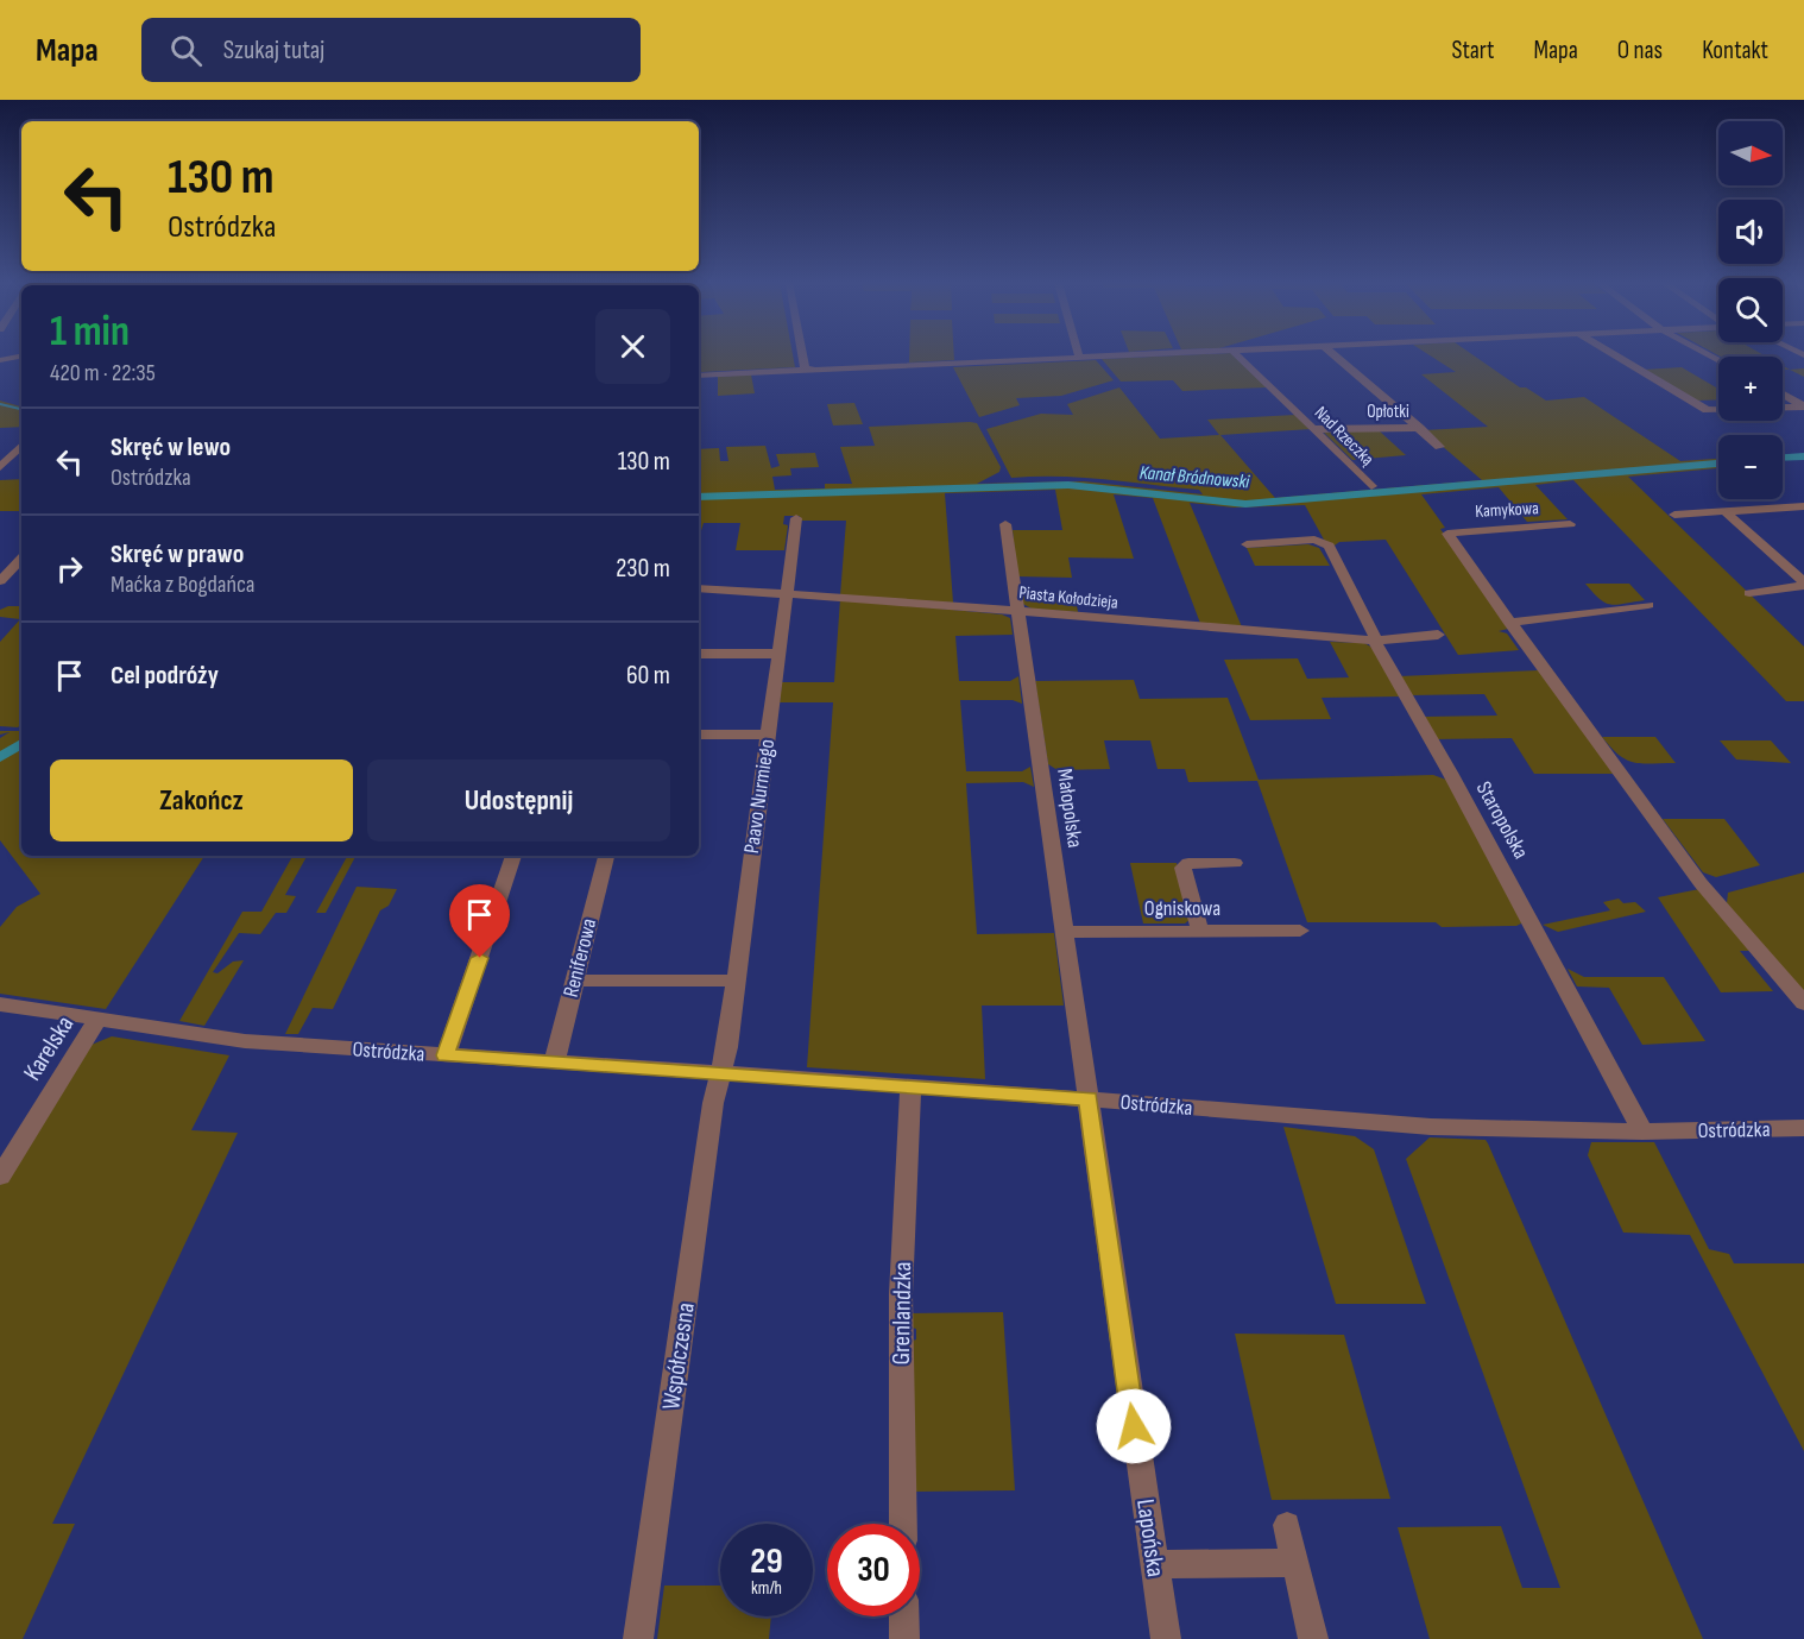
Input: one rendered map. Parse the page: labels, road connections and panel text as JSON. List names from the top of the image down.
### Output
{
  "streets": {
    "street": [
      "Opłotki",
      "Nad Rzeczką",
      "Kamykowa",
      "Piasta Kołodzieja",
      "Paavo Nurmiego",
      "Małopolska",
      "Staropolska",
      "Ogniskowa",
      "Reniferowa",
      "Karelska",
      "Ostródzka",
      "Grenlandzka",
      "Współczesna",
      "Lapońska"
    ]
  },
  "crossings": [
    ["Opłotki", "Nad Rzeczką"],
    ["Piasta Kołodzieja", "Paavo Nurmiego"],
    ["Piasta Kołodzieja", "Małopolska"],
    ["Piasta Kołodzieja", "Staropolska"],
    ["Paavo Nurmiego", "Ostródzka"],
    ["Paavo Nurmiego", "Współczesna"],
    ["Małopolska", "Ogniskowa"],
    ["Małopolska", "Ostródzka"],
    ["Małopolska", "Lapońska"],
    ["Staropolska", "Ostródzka"],
    ["Reniferowa", "Ostródzka"],
    ["Karelska", "Ostródzka"],
    ["Ostródzka", "Grenlandzka"],
    ["Ostródzka", "Współczesna"],
    ["Ostródzka", "Lapońska"]
  ],
  "water": ["Kanał Bródnowski"],
  "north": "right",
  "page": {
    "header": "Mapa",
    "search": "Szukaj tutaj",
    "nav": [
      "Start",
      "Mapa",
      "O nas",
      "Kontakt"
    ],
    "map_buttons": ["+", "−"],
    "turn": ["130 m", "Ostródzka"],
    "heading": ["1 min", "420 m · 22:35"],
    "list": [
      {
        "name": "Skręć w lewo",
        "note": "Ostródzka",
        "value": "130 m"
      },
      {
        "name": "Skręć w prawo",
        "note": "Maćka z Bogdańca",
        "value": "230 m"
      },
      {
        "name": "Cel podróży",
        "value": "60 m"
      }
    ],
    "buttons": ["Zakończ", "Udostępnij"],
    "speed": "29 km/h",
    "limit": "30"
  }
}
